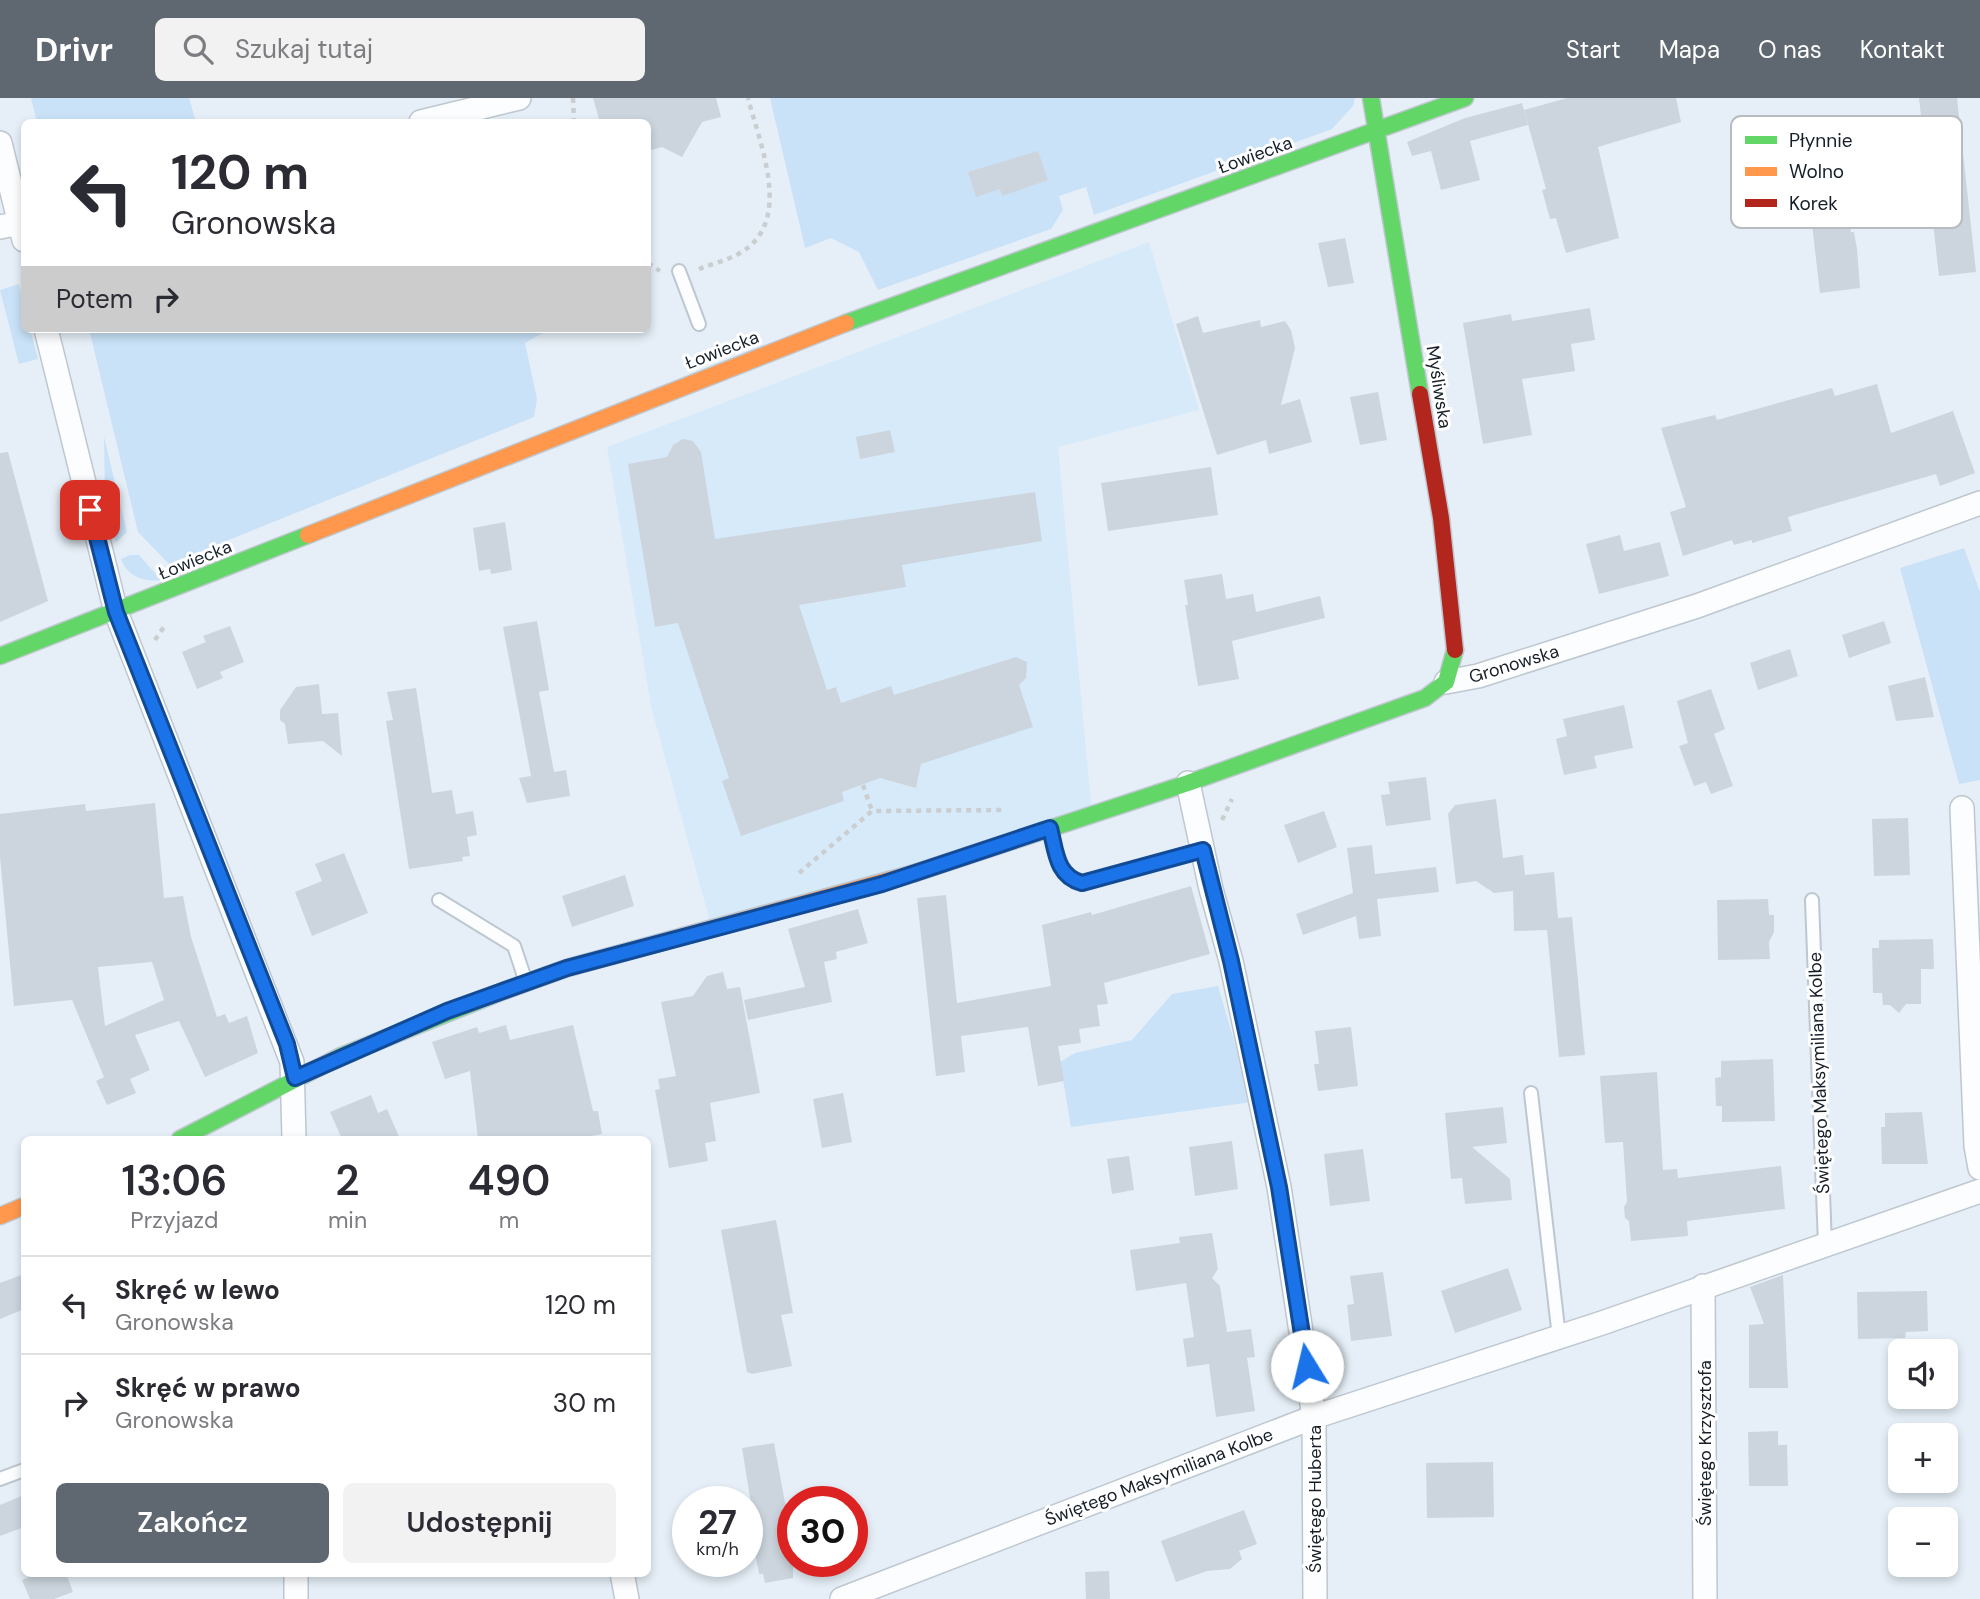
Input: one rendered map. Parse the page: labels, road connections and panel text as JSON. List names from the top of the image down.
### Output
{
  "streets": {
    "street": [
      "Łowiecka",
      "Myśliwska",
      "Gronowska",
      "Świętego Maksymiliana Kolbe",
      "Świętego Krzysztofa",
      "Świętego Huberta"
    ]
  },
  "crossings": [
    ["Łowiecka", "Myśliwska"],
    ["Myśliwska", "Gronowska"],
    ["Gronowska", "Świętego Huberta"],
    ["Świętego Maksymiliana Kolbe", "Świętego Krzysztofa"],
    ["Świętego Maksymiliana Kolbe", "Świętego Huberta"]
  ],
  "legend": ["Płynnie", "Wolno", "Korek"],
  "page": {
    "header": "Drivr",
    "search": "Szukaj tutaj",
    "nav": [
      "Start",
      "Mapa",
      "O nas",
      "Kontakt"
    ],
    "turn": ["120 m", "Gronowska"],
    "then": "Potem",
    "eta": [
      "13:06",
      "Przyjazd",
      "2",
      "min",
      "490",
      "m"
    ],
    "list": [
      {
        "name": "Skręć w lewo",
        "note": "Gronowska",
        "value": "120 m"
      },
      {
        "name": "Skręć w prawo",
        "note": "Gronowska",
        "value": "30 m"
      }
    ],
    "map_buttons": ["+", "−"],
    "buttons": ["Zakończ", "Udostępnij"],
    "speed": "27 km/h",
    "limit": "30"
  }
}
